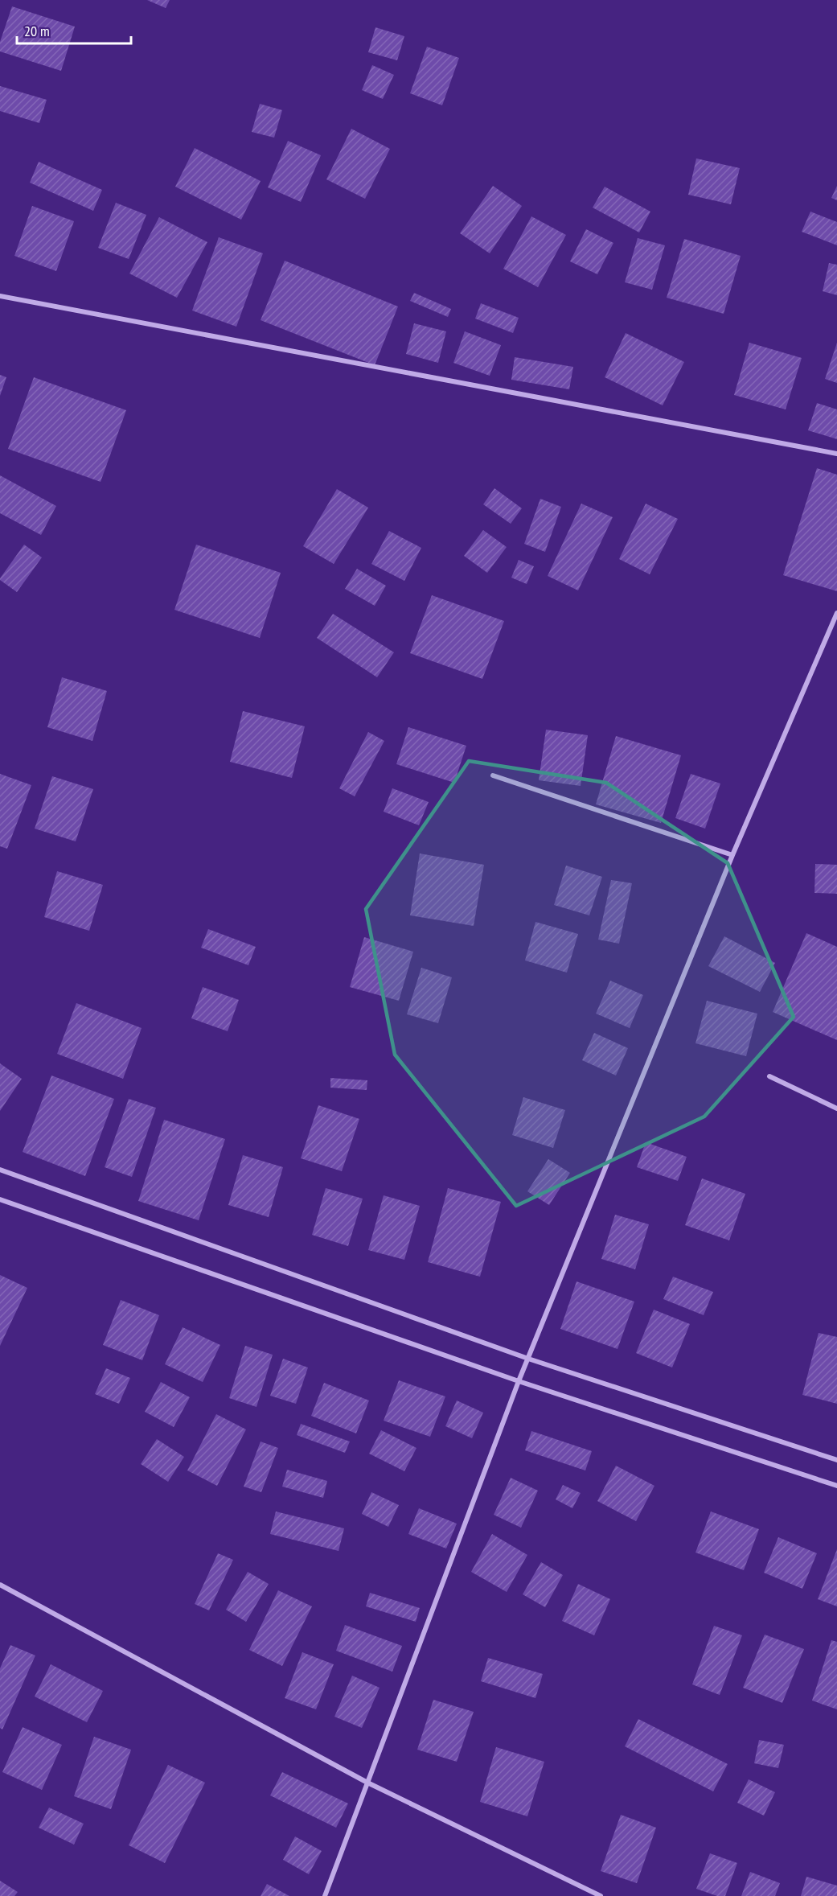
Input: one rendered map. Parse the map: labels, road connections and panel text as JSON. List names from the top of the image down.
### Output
{
  "scale_bar": "20 m"
}
